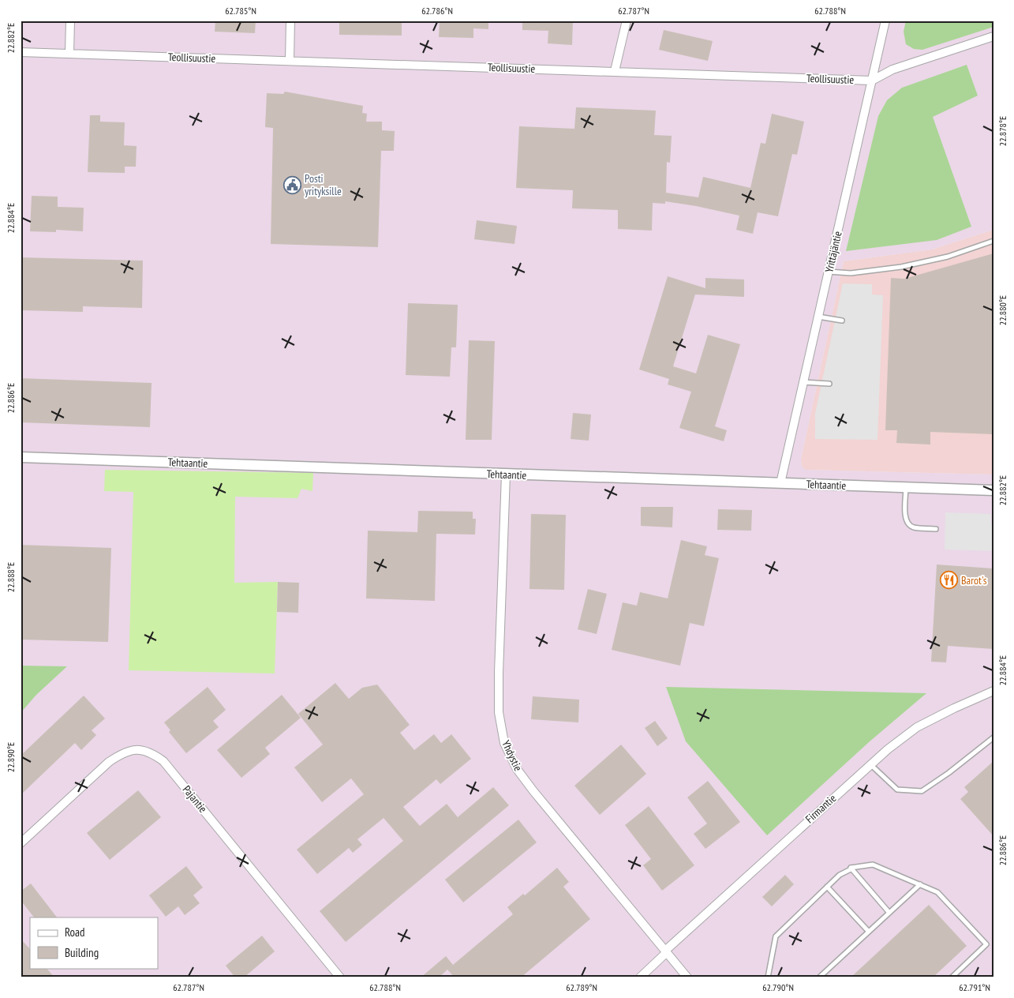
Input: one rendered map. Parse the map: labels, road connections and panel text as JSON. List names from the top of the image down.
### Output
{
  "streets": {
    "street": [
      "Teollisuustie",
      "Yrittäjäntie",
      "Tehtaantie",
      "Yhdystie",
      "Pajantie",
      "Firmantie"
    ]
  },
  "crossings": [
    ["Teollisuustie", "Yrittäjäntie"],
    ["Yrittäjäntie", "Tehtaantie"],
    ["Tehtaantie", "Yhdystie"],
    ["Yhdystie", "Firmantie"]
  ],
  "places": {
    "public building": ["Posti yrityksille"],
    "restaurant": ["Barot's"]
  },
  "legend": ["Road", "Building"],
  "coordinates": [
    "62.785°N",
    "62.786°N",
    "62.787°N",
    "62.788°N",
    "22.882°E",
    "22.878°E",
    "22.884°E",
    "22.880°E",
    "22.886°E",
    "22.888°E",
    "22.890°E",
    "62.789°N",
    "62.790°N",
    "62.791°N"
  ]
}
